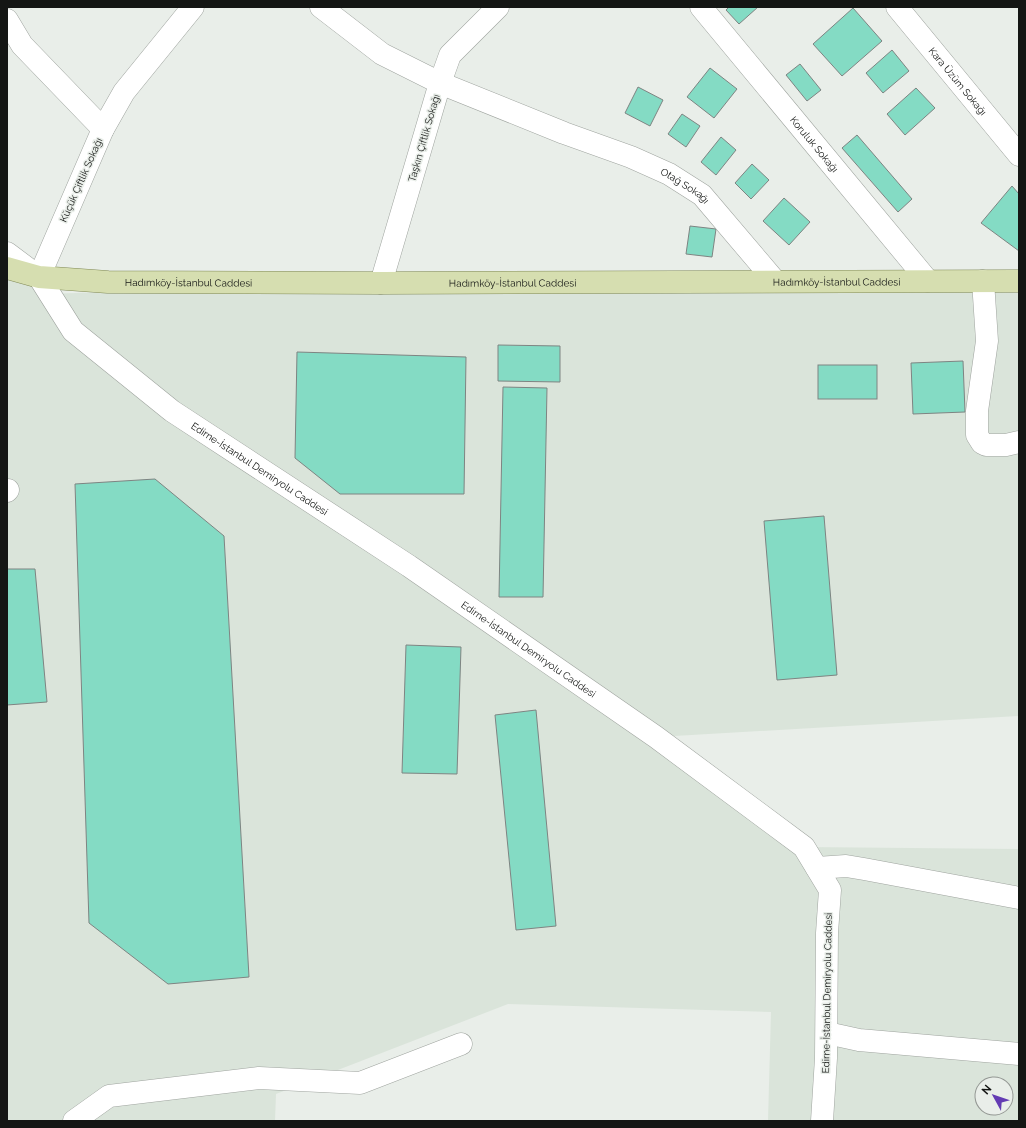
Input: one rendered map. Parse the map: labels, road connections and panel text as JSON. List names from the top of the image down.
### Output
{
  "streets": {
    "main road": ["Hadımköy-İstanbul Caddesi"],
    "street": [
      "Kara Üzüm Sokağı",
      "Taşkın Çiftlik Sokağı",
      "Koruluk Sokağı",
      "Küçük Çiftlik Sokağı",
      "Otağ Sokağı",
      "Edirne-İstanbul Demiryolu Caddesi"
    ]
  },
  "crossings": [
    ["Taşkın Çiftlik Sokağı", "Otağ Sokağı"],
    ["Taşkın Çiftlik Sokağı", "Hadımköy-İstanbul Caddesi"],
    ["Koruluk Sokağı", "Hadımköy-İstanbul Caddesi"],
    ["Küçük Çiftlik Sokağı", "Hadımköy-İstanbul Caddesi"],
    ["Küçük Çiftlik Sokağı", "Edirne-İstanbul Demiryolu Caddesi"],
    ["Otağ Sokağı", "Hadımköy-İstanbul Caddesi"],
    ["Hadımköy-İstanbul Caddesi", "Edirne-İstanbul Demiryolu Caddesi"]
  ],
  "north": "top left"
}
